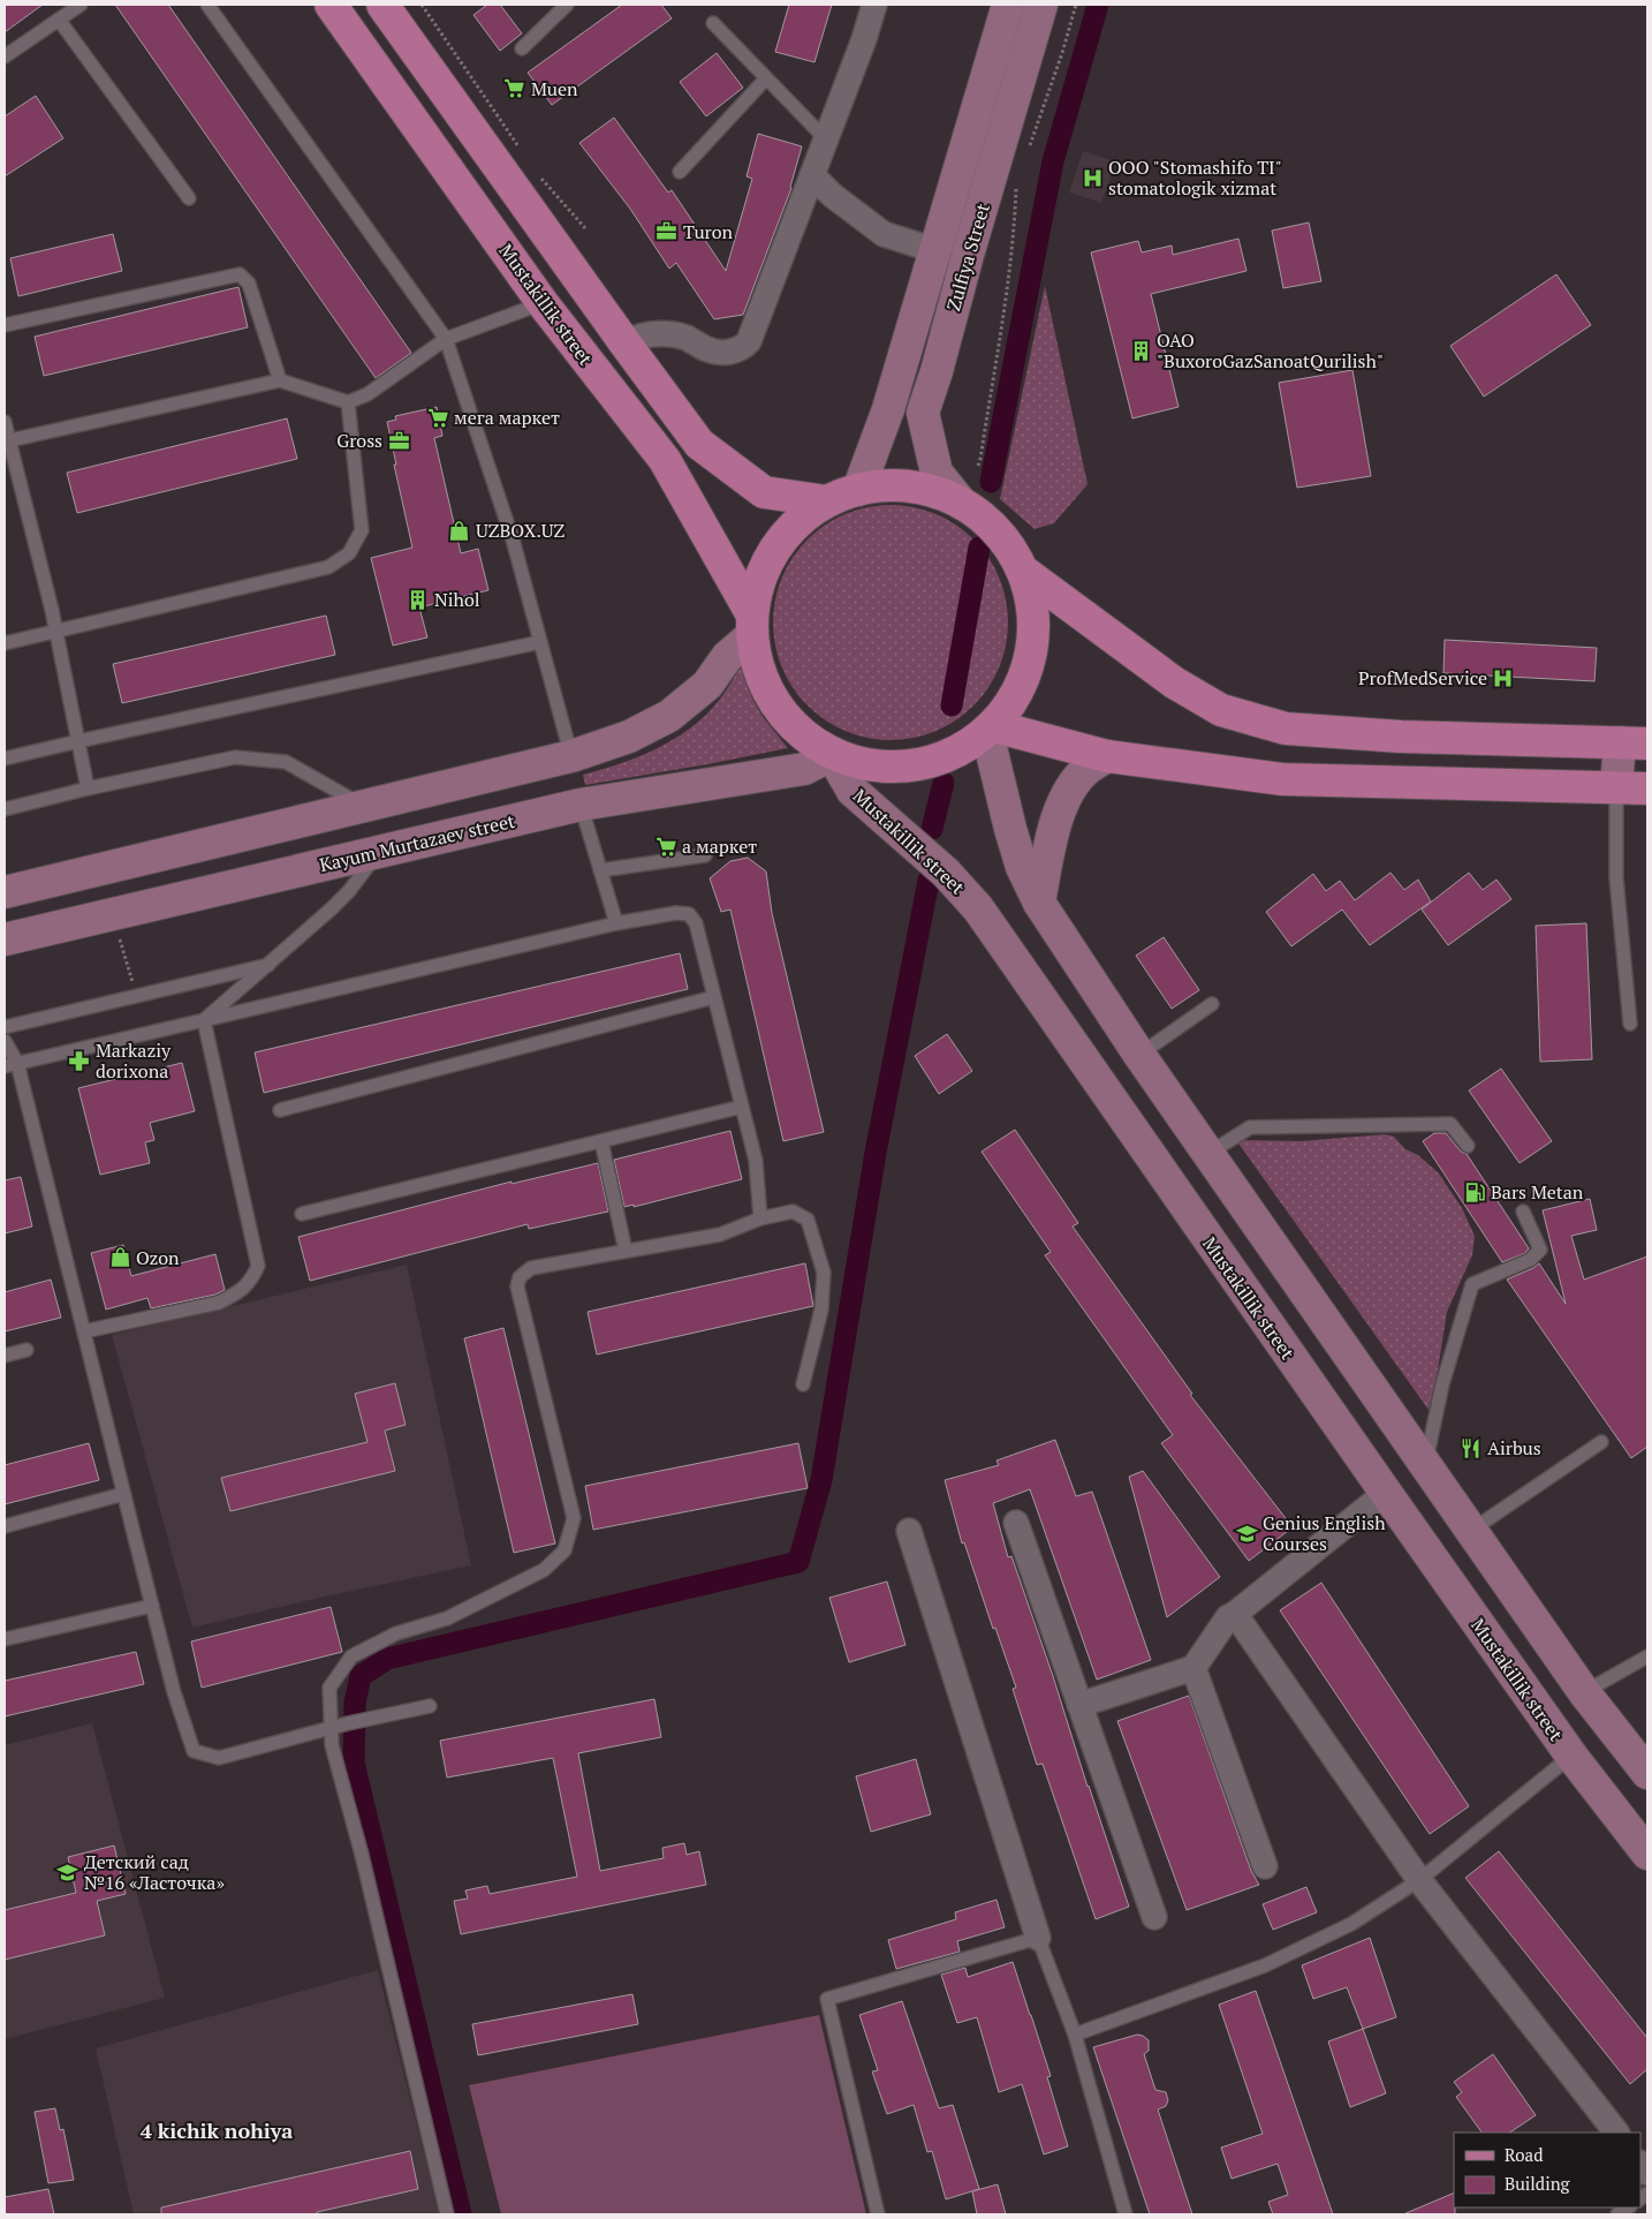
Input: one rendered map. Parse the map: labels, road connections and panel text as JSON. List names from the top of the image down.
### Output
{
  "streets": {
    "main road": ["Zulfiya Street", "Mustakillik street", "Kayum Murtazaev street"]
  },
  "crossings": [
    ["Mustakillik street", "Kayum Murtazaev street"]
  ],
  "districts": ["4 kichik nohiya"],
  "places": {
    "supermarket": ["Muen", "мега маркет", "а маркет"],
    "hospital": ["OOO \"Stomashifo TI\" stomatologik xizmat", "ProfMedService"],
    "office": ["Turon", "Gross"],
    "building": ["ОАО \"BuxoroGazSanoatQurilish\"", "Nihol"],
    "shop": ["UZBOX.UZ", "Ozon"],
    "pharmacy": ["Markaziy dorixona"],
    "fuel station": ["Bars Metan"],
    "restaurant": ["Airbus"],
    "school or university": ["Genius English Courses", "Детский сад №16 «Ласточка»"]
  },
  "legend": ["Road", "Building"]
}
